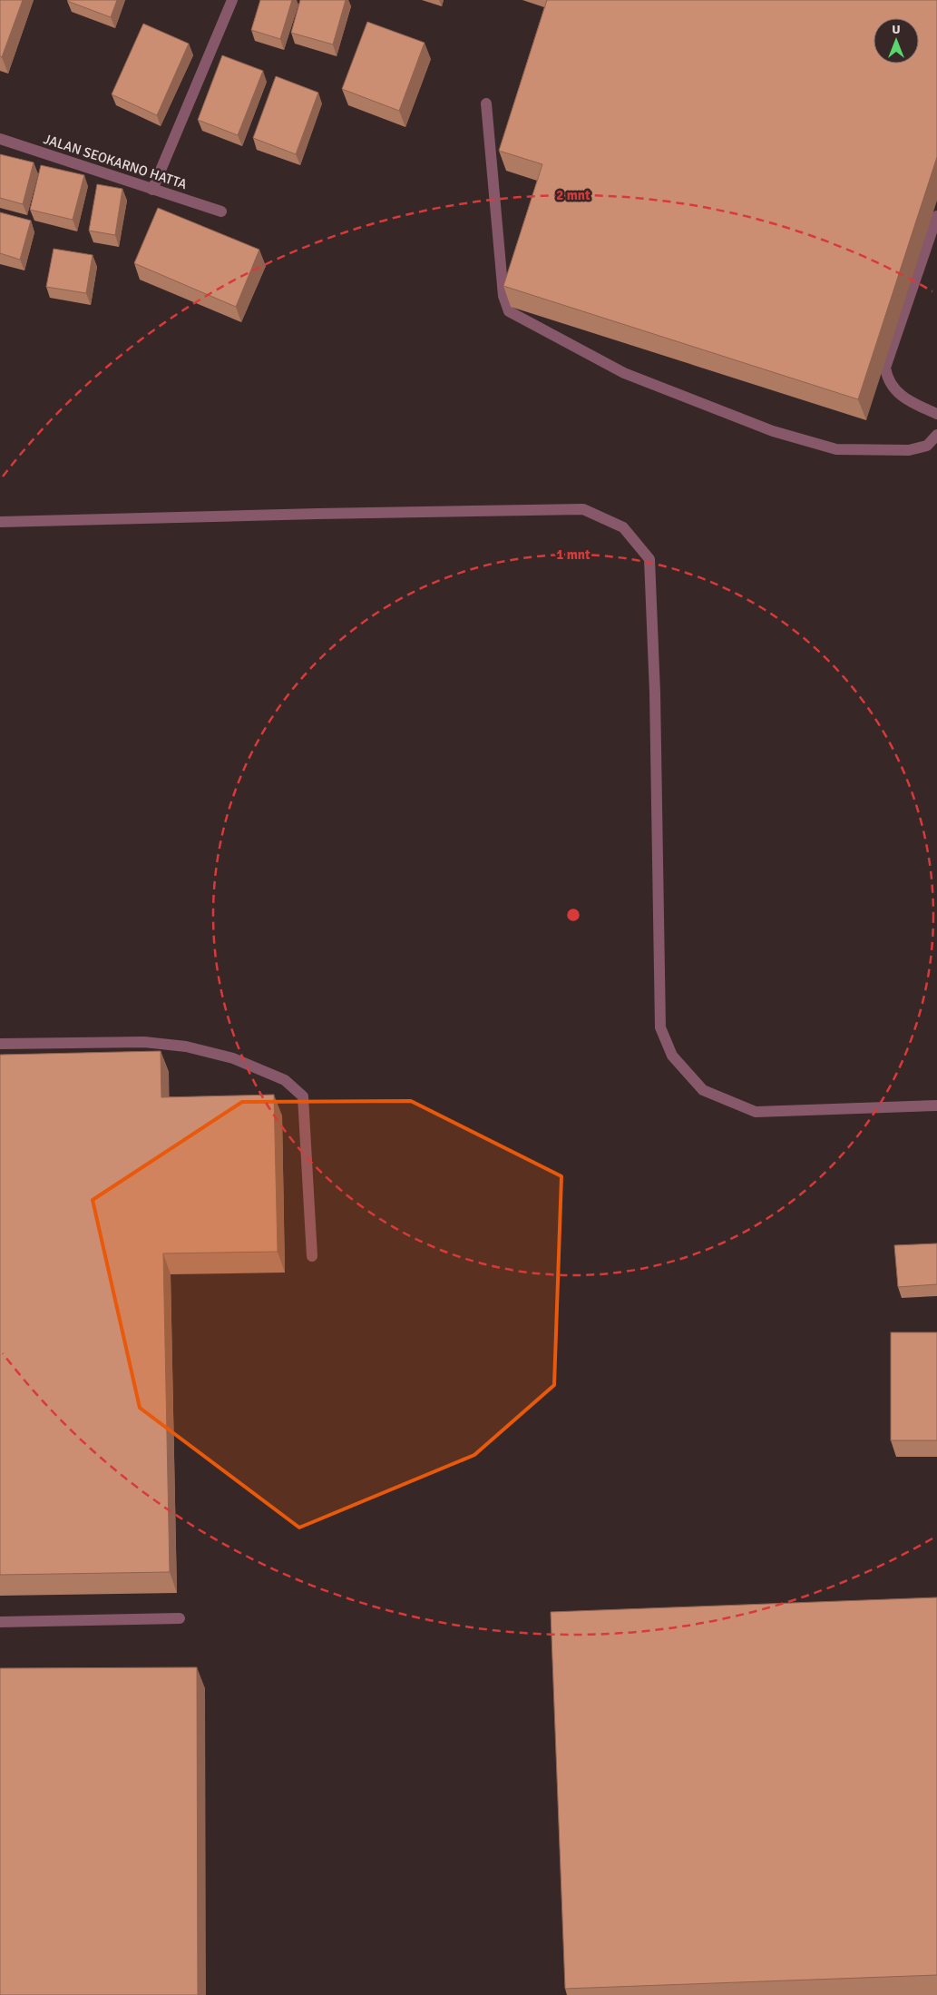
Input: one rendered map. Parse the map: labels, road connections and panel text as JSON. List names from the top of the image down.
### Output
{
  "streets": {
    "street": ["JALAN SEOKARNO HATTA"]
  },
  "north": "top",
  "rings": ["2 mnt", "1 mnt"]
}
